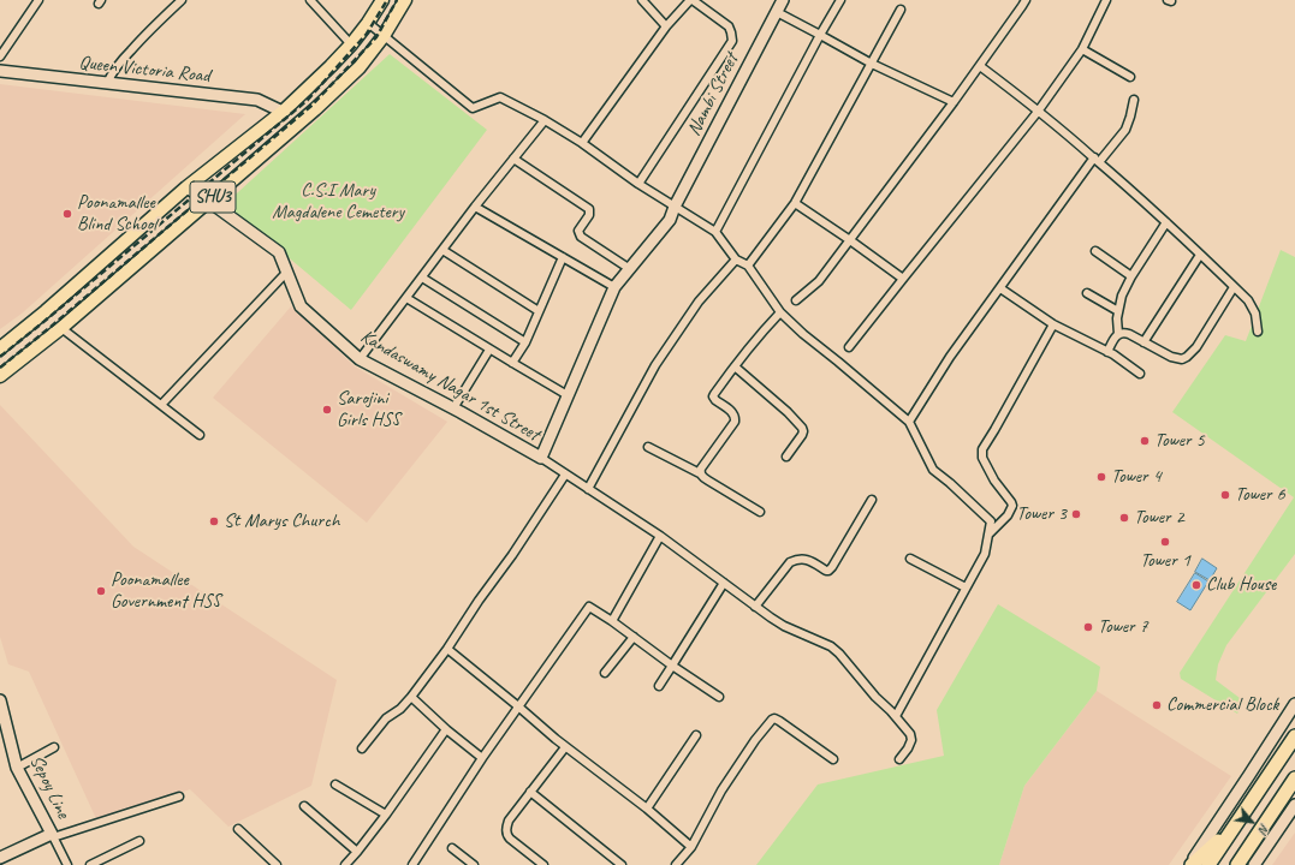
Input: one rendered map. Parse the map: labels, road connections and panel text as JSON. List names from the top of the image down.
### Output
{
  "streets": {
    "main road": ["SHU3"],
    "street": [
      "Queen Victoria Road",
      "Nambi Street",
      "Kandaswamy Nagar 1st Street",
      "Sepoy Line"
    ]
  },
  "crossings": [
    ["Queen Victoria Road", "SHU3"],
    ["Nambi Street", "Kandaswamy Nagar 1st Street"],
    ["SHU3", "Kandaswamy Nagar 1st Street"]
  ],
  "parks": ["C.S.I Mary Magdalene Cemetery"],
  "places": [
    "Poonamallee Blind School",
    "Sarojini Girls HSS",
    "Tower 5",
    "Tower 4",
    "Tower 6",
    "Tower 3",
    "Tower 2",
    "St Marys Church",
    "Tower 1",
    "Club House",
    "Poonamallee Government HSS",
    "Tower 7",
    "Commercial Block"
  ],
  "north": "bottom right"
}
